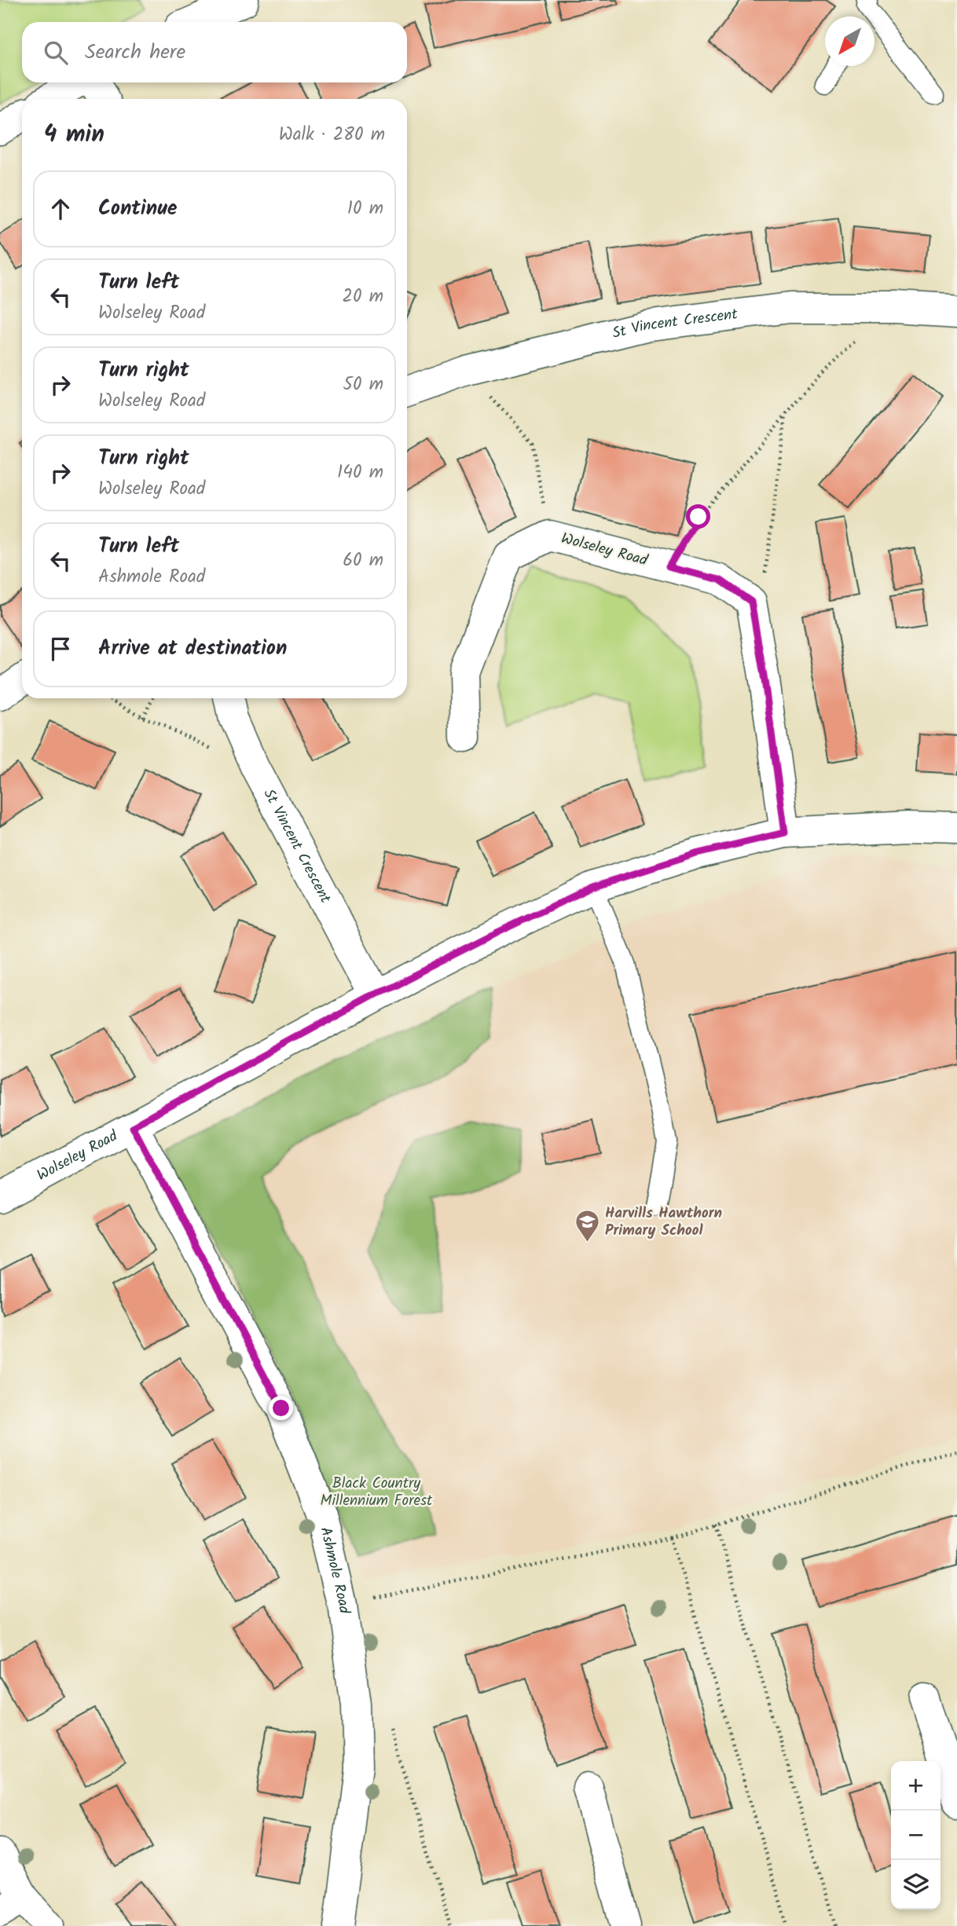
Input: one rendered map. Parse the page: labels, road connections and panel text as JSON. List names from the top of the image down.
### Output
{
  "streets": {
    "street": ["St Vincent Crescent", "Wolseley Road", "Ashmole Road"]
  },
  "crossings": [
    ["St Vincent Crescent", "Wolseley Road"],
    ["Wolseley Road", "Ashmole Road"]
  ],
  "parks": ["Black Country Millennium Forest"],
  "places": {
    "school or university": ["Harvills Hawthorn Primary School"]
  },
  "north": "bottom left",
  "page": {
    "search": "Search here",
    "heading": ["4 min", "Walk · 280 m"],
    "list": [
      ["Continue", "10 m"],
      ["Turn left", "Wolseley Road", "20 m"],
      ["Turn right", "Wolseley Road", "50 m"],
      ["Turn right", "Wolseley Road", "140 m"],
      ["Turn left", "Ashmole Road", "60 m"],
      "Arrive at destination"
    ],
    "map_buttons": ["+", "−"]
  }
}
